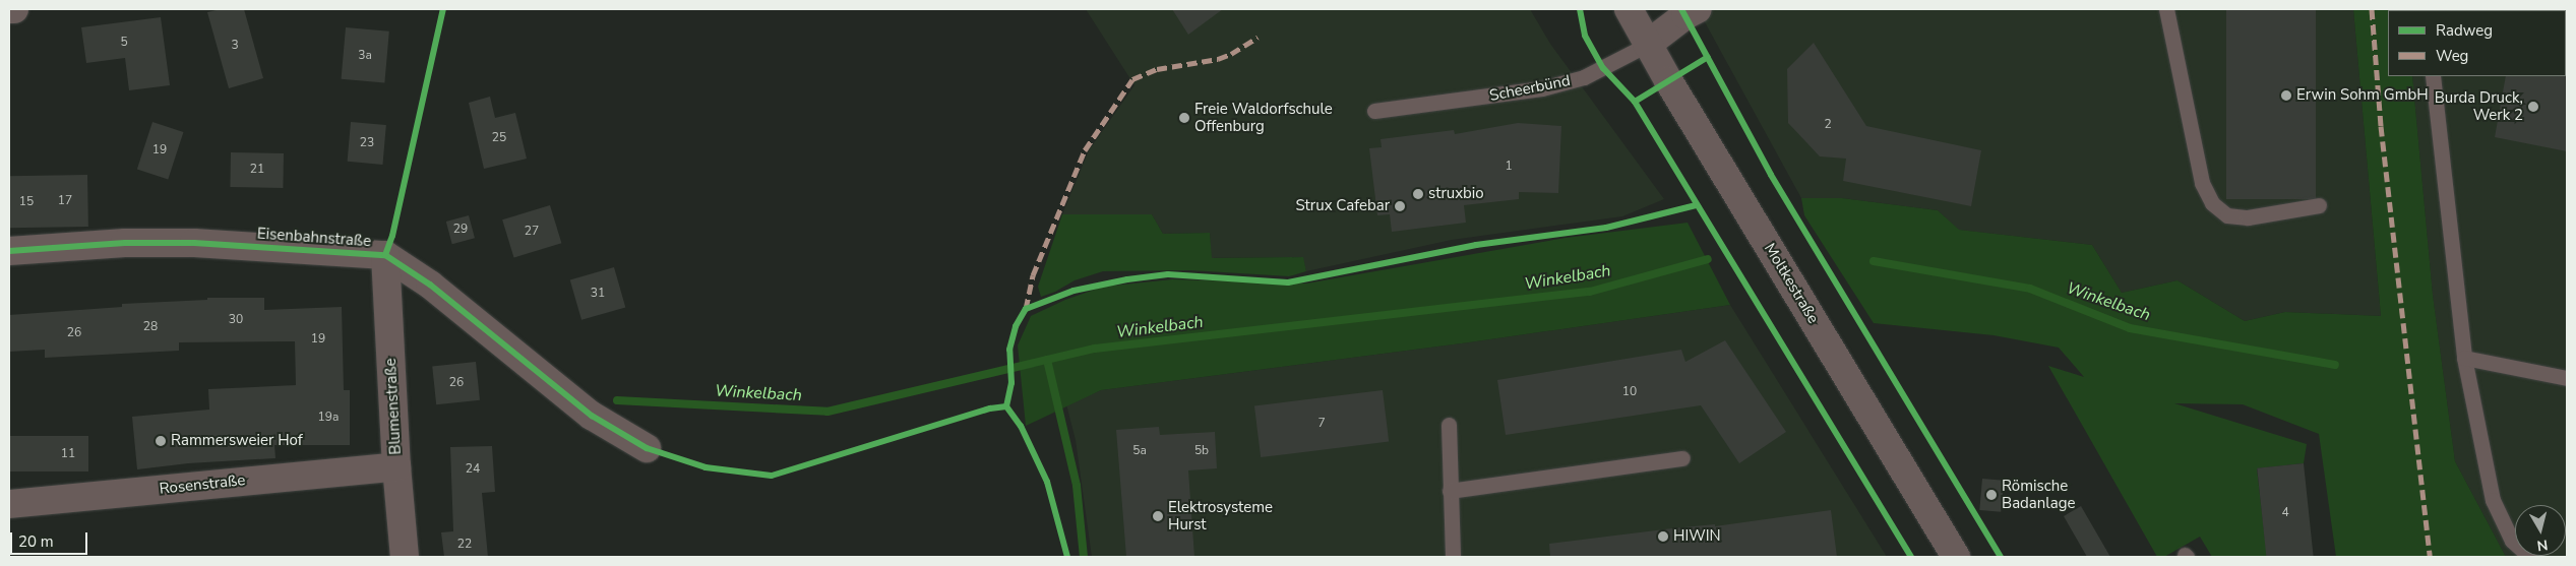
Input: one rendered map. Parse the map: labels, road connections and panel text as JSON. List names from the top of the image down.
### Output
{
  "streets": {
    "street": [
      "Scheerbünd",
      "Eisenbahnstraße",
      "Moltkestraße",
      "Blumenstraße",
      "Rosenstraße"
    ]
  },
  "crossings": [
    ["Scheerbünd", "Moltkestraße"],
    ["Eisenbahnstraße", "Blumenstraße"],
    ["Blumenstraße", "Rosenstraße"]
  ],
  "water": ["Winkelbach"],
  "places": [
    "Erwin Sohm GmbH",
    "Burda Druck, Werk 2",
    "Freie Waldorfschule Offenburg",
    "struxbio",
    "Strux Cafebar",
    "Rammersweier Hof",
    "Römische Badanlage",
    "Elektrosysteme Hurst",
    "HIWIN"
  ],
  "house_numbers": [
    "5",
    "3",
    "3a",
    "2",
    "25",
    "23",
    "19",
    "1",
    "21",
    "17",
    "15",
    "29",
    "27",
    "31",
    "30",
    "28",
    "26",
    "19",
    "26",
    "10",
    "19a",
    "7",
    "5a",
    "5b",
    "11",
    "24",
    "4",
    "22"
  ],
  "legend": ["Radweg", "Weg"],
  "scale_bar": "20 m",
  "north": "bottom"
}
